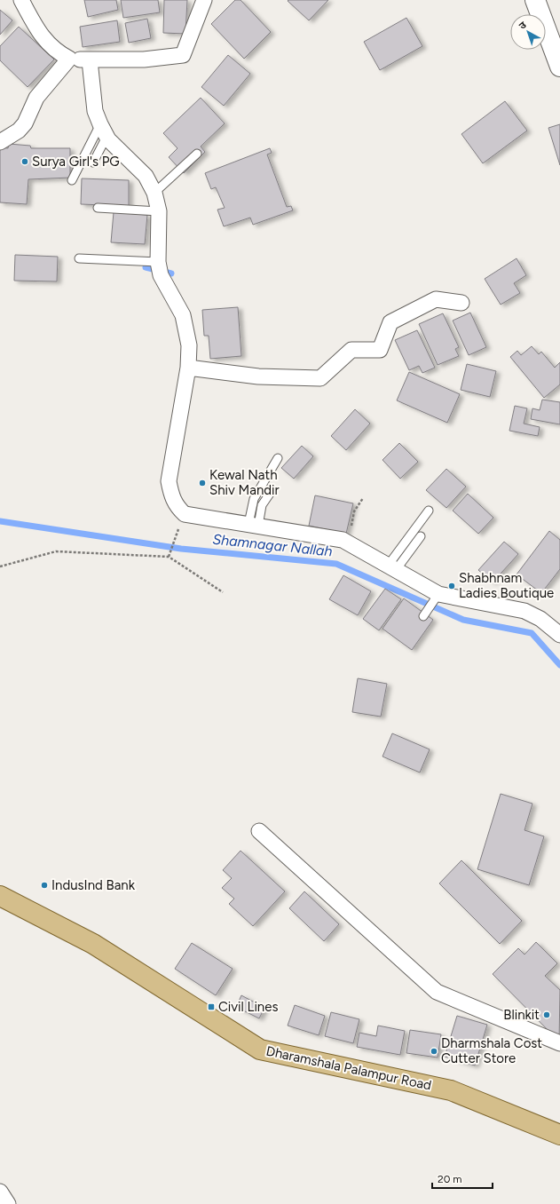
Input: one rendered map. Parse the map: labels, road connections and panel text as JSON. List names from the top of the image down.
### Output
{
  "streets": {
    "main road": ["Dharamshala Palampur Road"]
  },
  "water": ["Shamnagar Nallah"],
  "places": {
    "other": [
      "Surya Girl's PG",
      "Kewal Nath Shiv Mandir",
      "Shabhnam Ladies Boutique",
      "IndusInd Bank",
      "Blinkit",
      "Dharmshala Cost Cutter Store"
    ],
    "transit": ["Civil Lines"]
  },
  "scale_bar": "20 m",
  "north": "top left"
}
